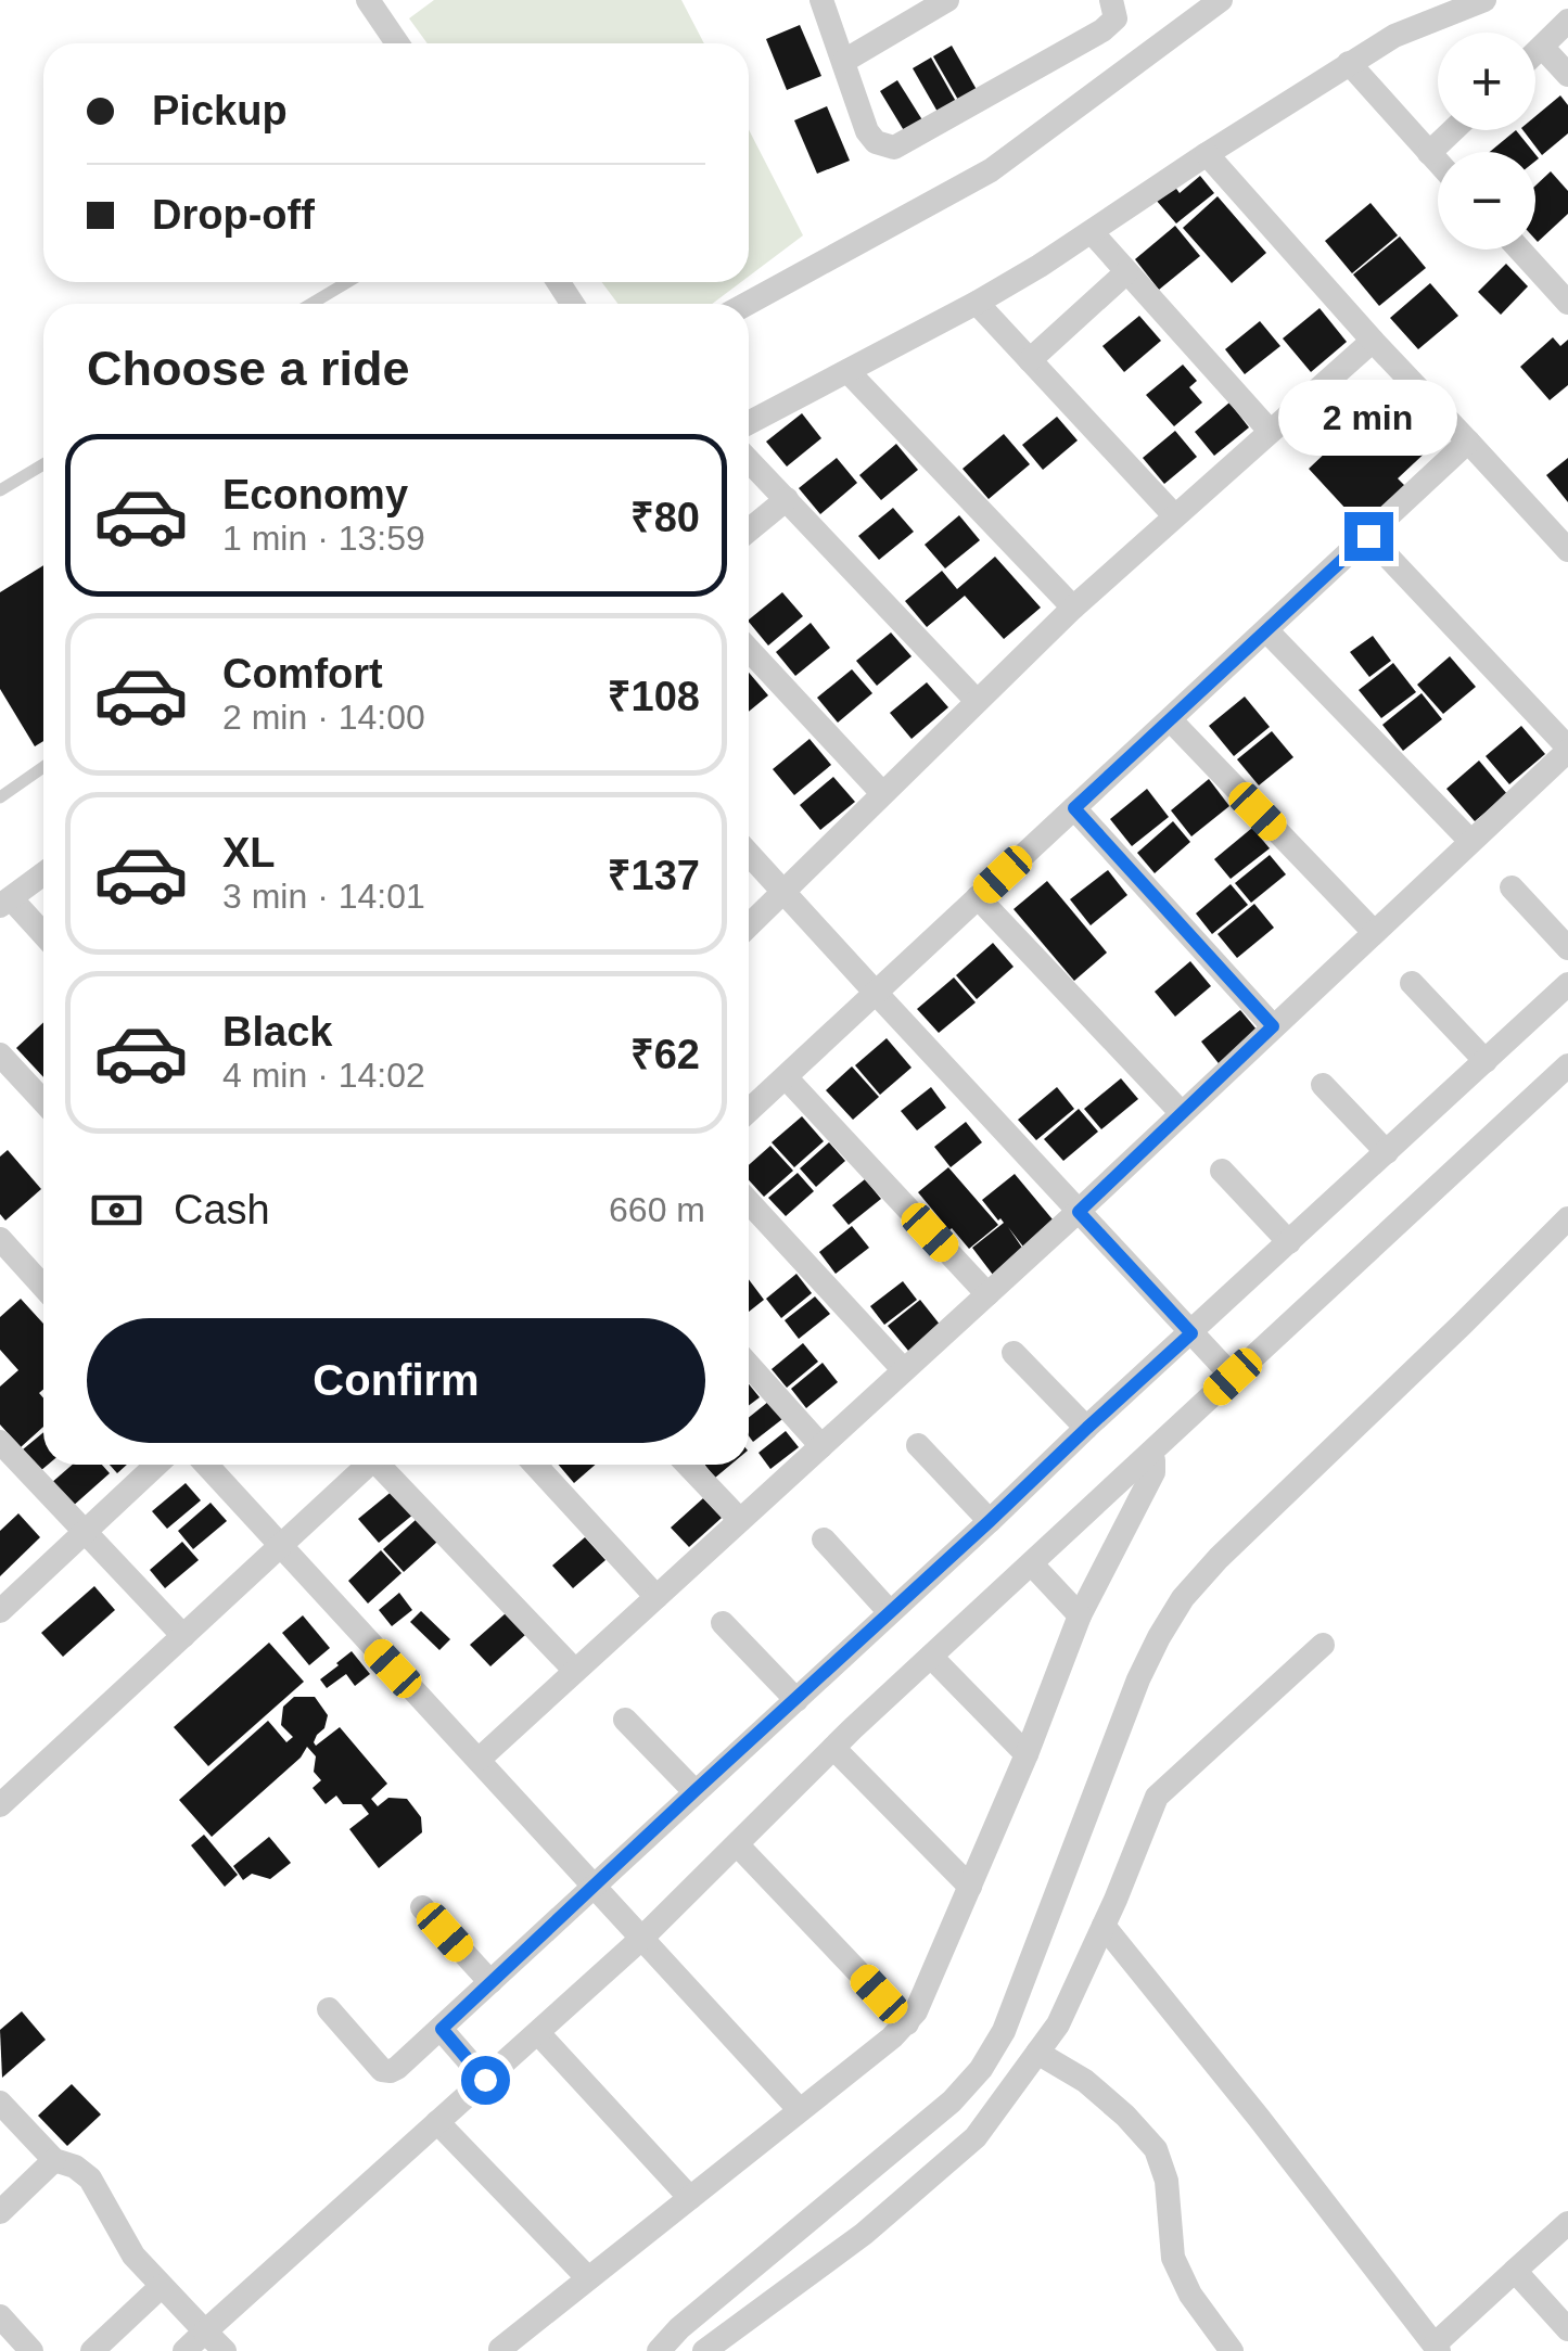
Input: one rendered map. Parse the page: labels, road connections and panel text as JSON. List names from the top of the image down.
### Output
{
  "page": {
    "map_buttons": ["+", "−"],
    "banner": ["Pickup", "Drop-off"],
    "heading": "Choose a ride",
    "bubble": "2 min",
    "list": [
      {
        "name": "Economy",
        "note": "1 min · 13:59",
        "value": "₹80"
      },
      {
        "name": "Comfort",
        "note": "2 min · 14:00",
        "value": "₹108"
      },
      {
        "name": "XL",
        "note": "3 min · 14:01",
        "value": "₹137"
      },
      {
        "name": "Black",
        "note": "4 min · 14:02",
        "value": "₹62"
      }
    ],
    "pay": ["Cash", "660 m"],
    "buttons": "Confirm"
  }
}
